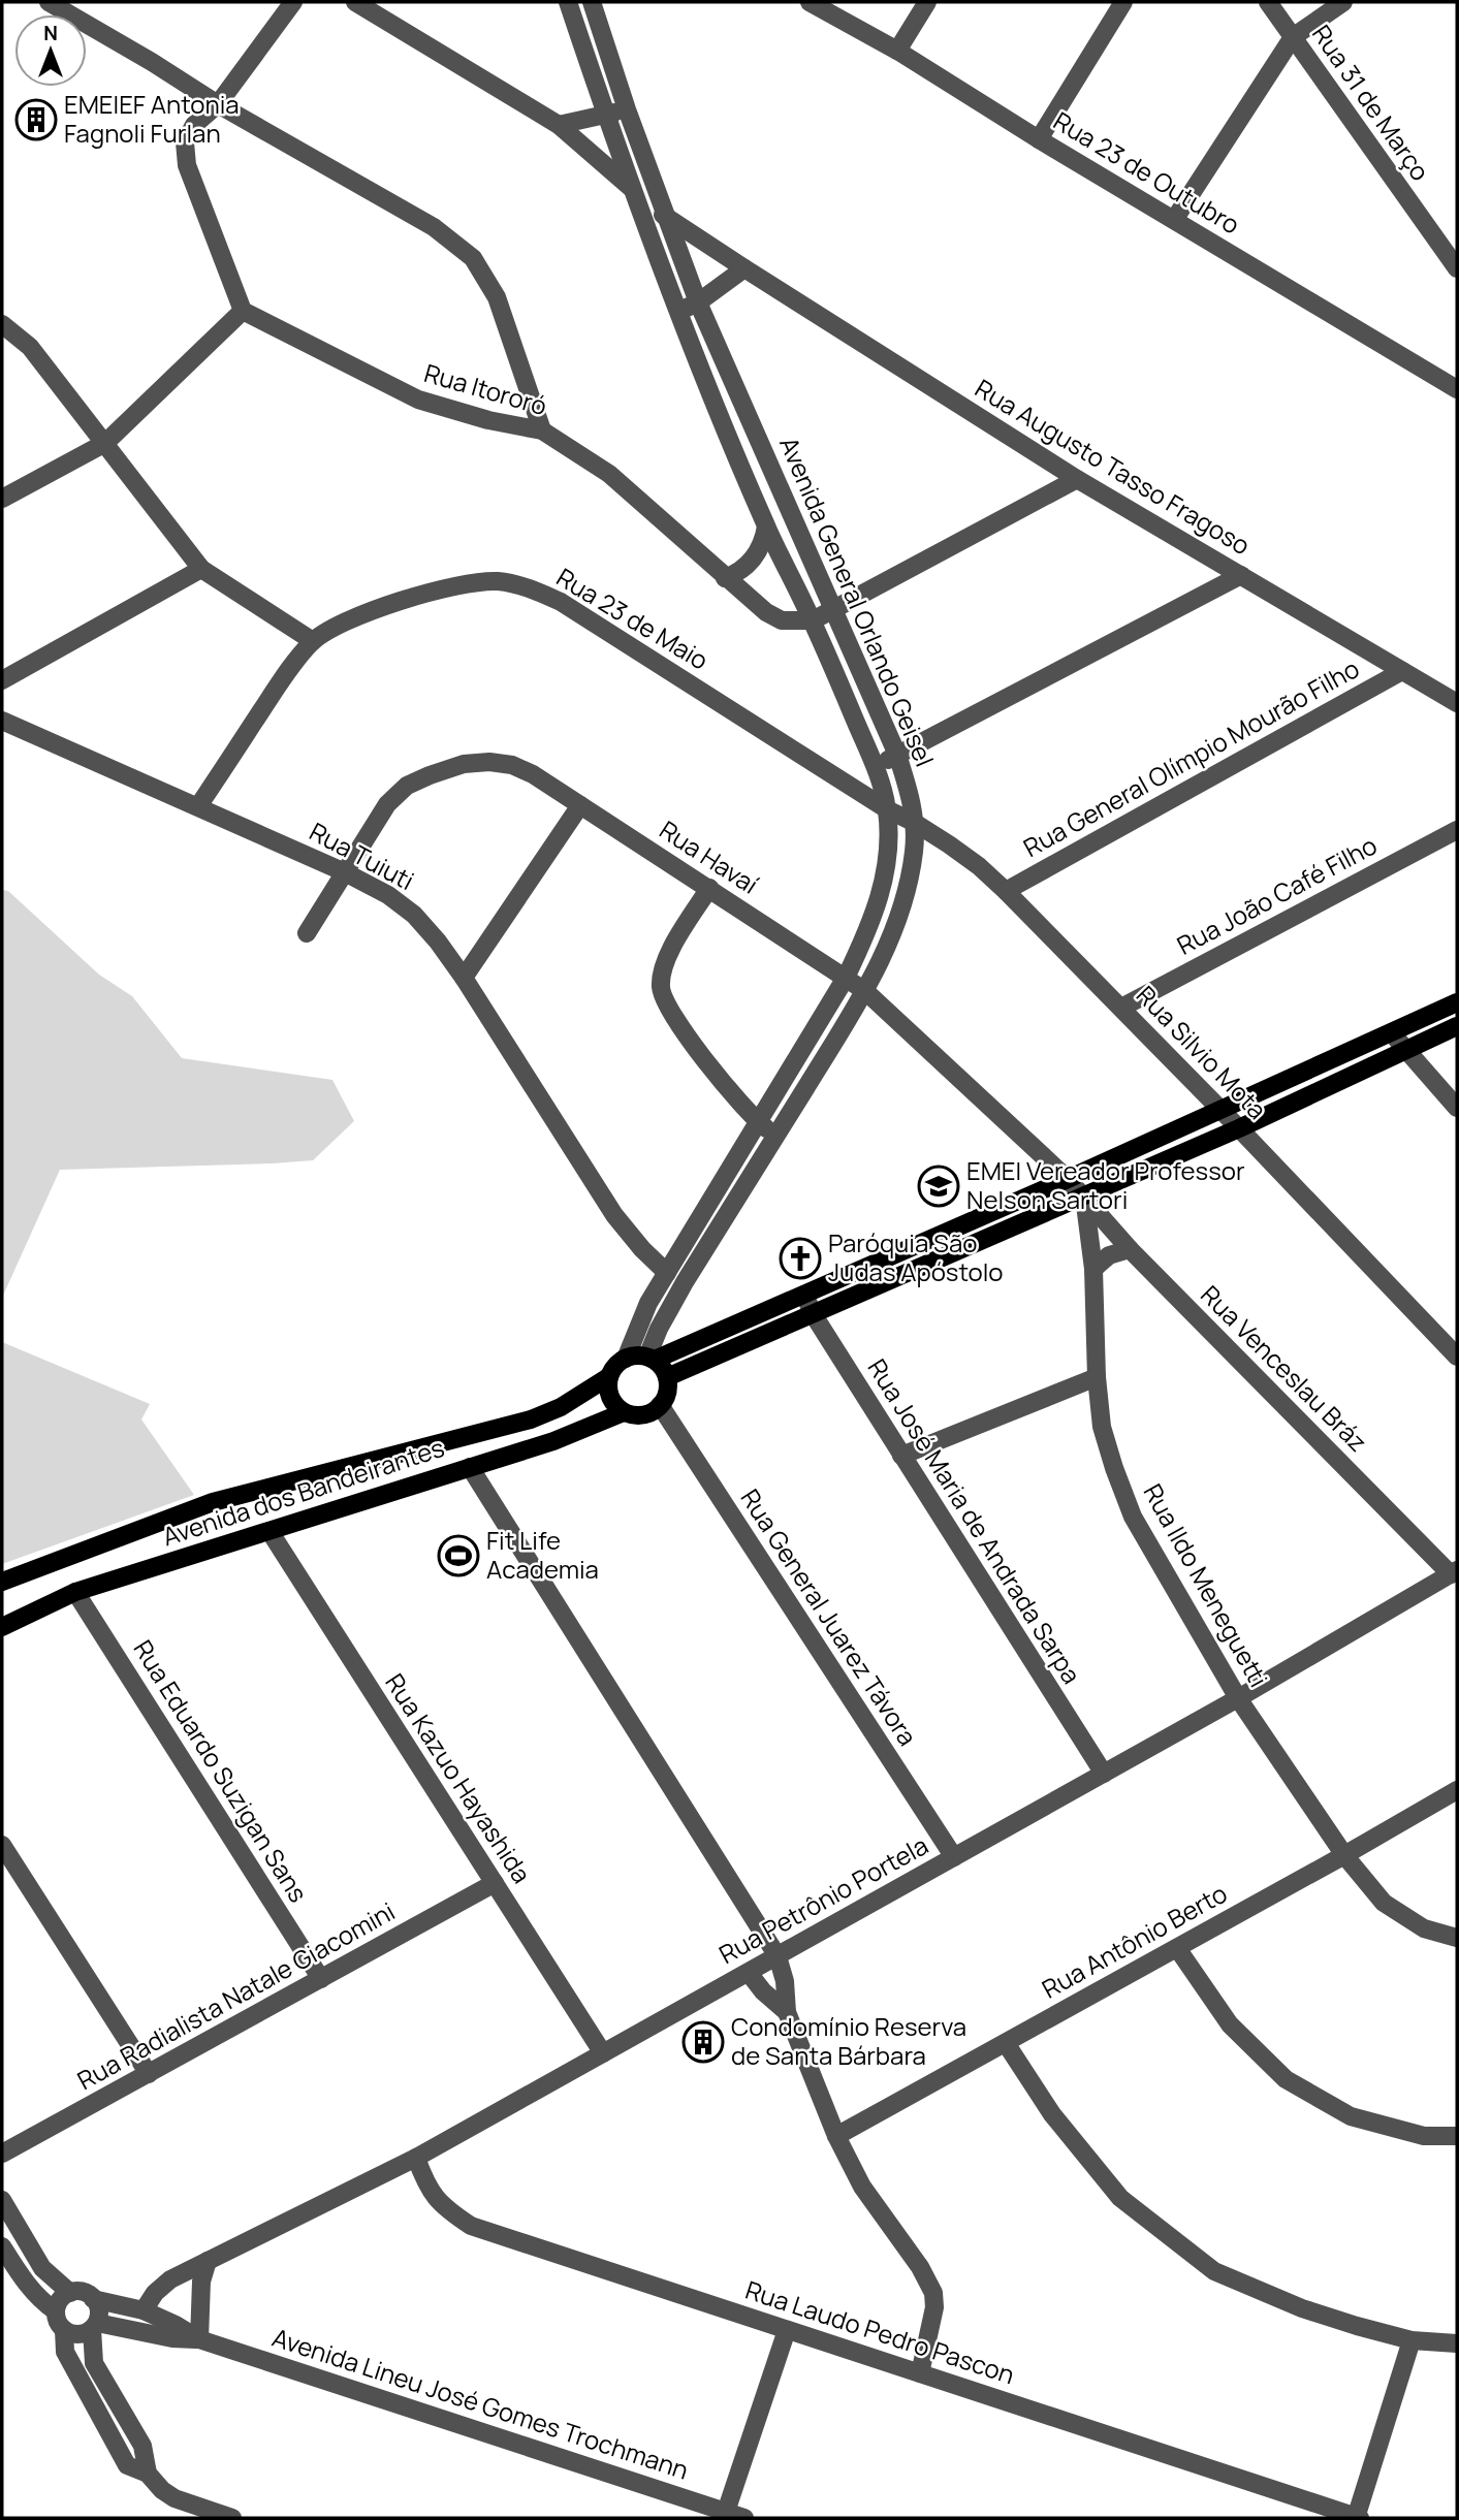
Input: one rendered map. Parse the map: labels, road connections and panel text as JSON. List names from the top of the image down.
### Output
{
  "streets": {
    "main road": ["Avenida dos Bandeirantes"],
    "street": [
      "Rua 31 de Março",
      "Rua 23 de Outubro",
      "Rua Itororó",
      "Rua Augusto Tasso Fragoso",
      "Avenida General Orlando Geisel",
      "Rua 23 de Maio",
      "Rua General Olímpio Mourão Filho",
      "Rua Tuiuti",
      "Rua Havaí",
      "Rua João Café Filho",
      "Rua Silvio Mota",
      "Rua Venceslau Bráz",
      "Rua José Maria de Andrada Sarpa",
      "Rua Ildo Meneguetti",
      "Rua General Juarez Távora",
      "Rua Eduardo Suzigan Sans",
      "Rua Kazuo Hayashida",
      "Rua Petrônio Portela",
      "Rua Antônio Berto",
      "Rua Radialista Natale Giacomini",
      "Rua Laudo Pedro Pascon",
      "Avenida Lineu José Gomes Trochmann"
    ]
  },
  "crossings": [
    ["Rua Itororó", "Avenida General Orlando Geisel"],
    ["Rua Augusto Tasso Fragoso", "Avenida General Orlando Geisel"],
    ["Rua Augusto Tasso Fragoso", "Rua General Olímpio Mourão Filho"],
    ["Avenida General Orlando Geisel", "Rua 23 de Maio"],
    ["Avenida General Orlando Geisel", "Rua Tuiuti"],
    ["Avenida General Orlando Geisel", "Rua Havaí"],
    ["Avenida General Orlando Geisel", "Rua Silvio Mota"],
    ["Avenida General Orlando Geisel", "Avenida dos Bandeirantes"],
    ["Avenida General Orlando Geisel", "Rua General Juarez Távora"],
    ["Rua 23 de Maio", "Rua Tuiuti"],
    ["Rua 23 de Maio", "Rua Silvio Mota"],
    ["Rua General Olímpio Mourão Filho", "Rua Silvio Mota"],
    ["Rua Tuiuti", "Rua Havaí"],
    ["Rua Havaí", "Rua Venceslau Bráz"],
    ["Rua Havaí", "Rua Ildo Meneguetti"],
    ["Rua João Café Filho", "Rua Silvio Mota"],
    ["Rua Venceslau Bráz", "Rua Ildo Meneguetti"],
    ["Rua Venceslau Bráz", "Rua Petrônio Portela"],
    ["Avenida dos Bandeirantes", "Rua General Juarez Távora"],
    ["Avenida dos Bandeirantes", "Rua Eduardo Suzigan Sans"],
    ["Avenida dos Bandeirantes", "Rua Kazuo Hayashida"],
    ["Rua José Maria de Andrada Sarpa", "Rua Petrônio Portela"],
    ["Rua Ildo Meneguetti", "Rua Petrônio Portela"],
    ["Rua Ildo Meneguetti", "Rua Antônio Berto"],
    ["Rua General Juarez Távora", "Rua Petrônio Portela"],
    ["Rua Eduardo Suzigan Sans", "Rua Radialista Natale Giacomini"],
    ["Rua Kazuo Hayashida", "Rua Petrônio Portela"],
    ["Rua Kazuo Hayashida", "Rua Radialista Natale Giacomini"],
    ["Rua Petrônio Portela", "Rua Laudo Pedro Pascon"],
    ["Rua Petrônio Portela", "Avenida Lineu José Gomes Trochmann"]
  ],
  "places": {
    "building": ["EMEIEF Antonia Fagnoli Furlan", "Condomínio Reserva de Santa Bárbara"],
    "school or university": ["EMEI Vereador Professor Nelson Sartori"],
    "church": ["Paróquia São Judas Apóstolo"],
    "sports": ["Fit Life Academia"]
  },
  "north": "top"
}
